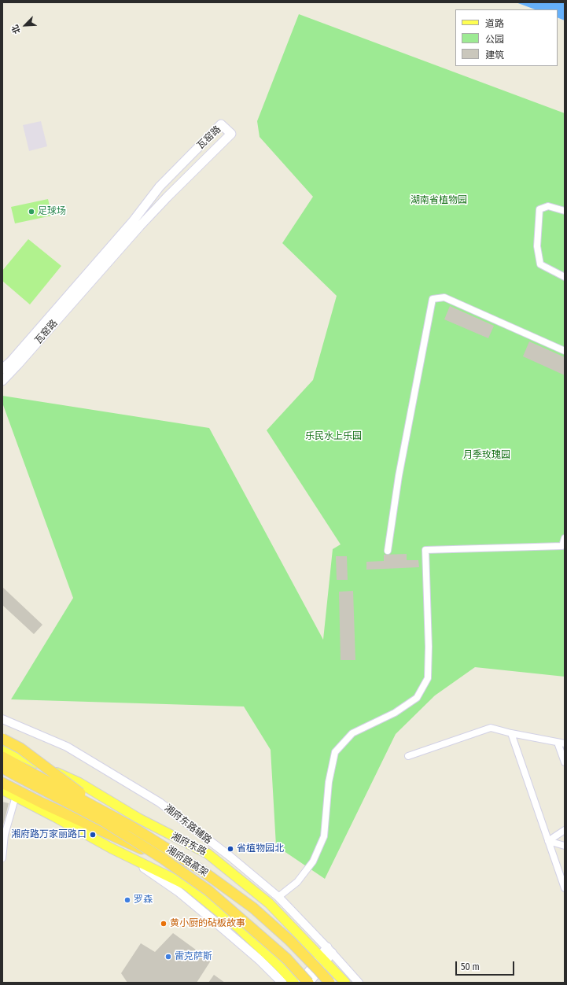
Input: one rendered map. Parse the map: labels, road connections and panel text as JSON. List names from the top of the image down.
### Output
{
  "streets": {
    "highway": ["湘府路高架"],
    "main road": ["瓦窑路", "湘府东路"],
    "street": ["湘府东路辅路"]
  },
  "parks": ["湖南省植物园", "乐民水上乐园", "月季玫瑰园"],
  "places": [
    "足球场",
    "湘府路万家丽路口",
    "省植物园北",
    "罗森",
    "黄小厨的砧板故事",
    "雷克萨斯"
  ],
  "legend": ["道路", "公园", "建筑"],
  "scale_bar": "50 m",
  "north": "bottom left"
}
